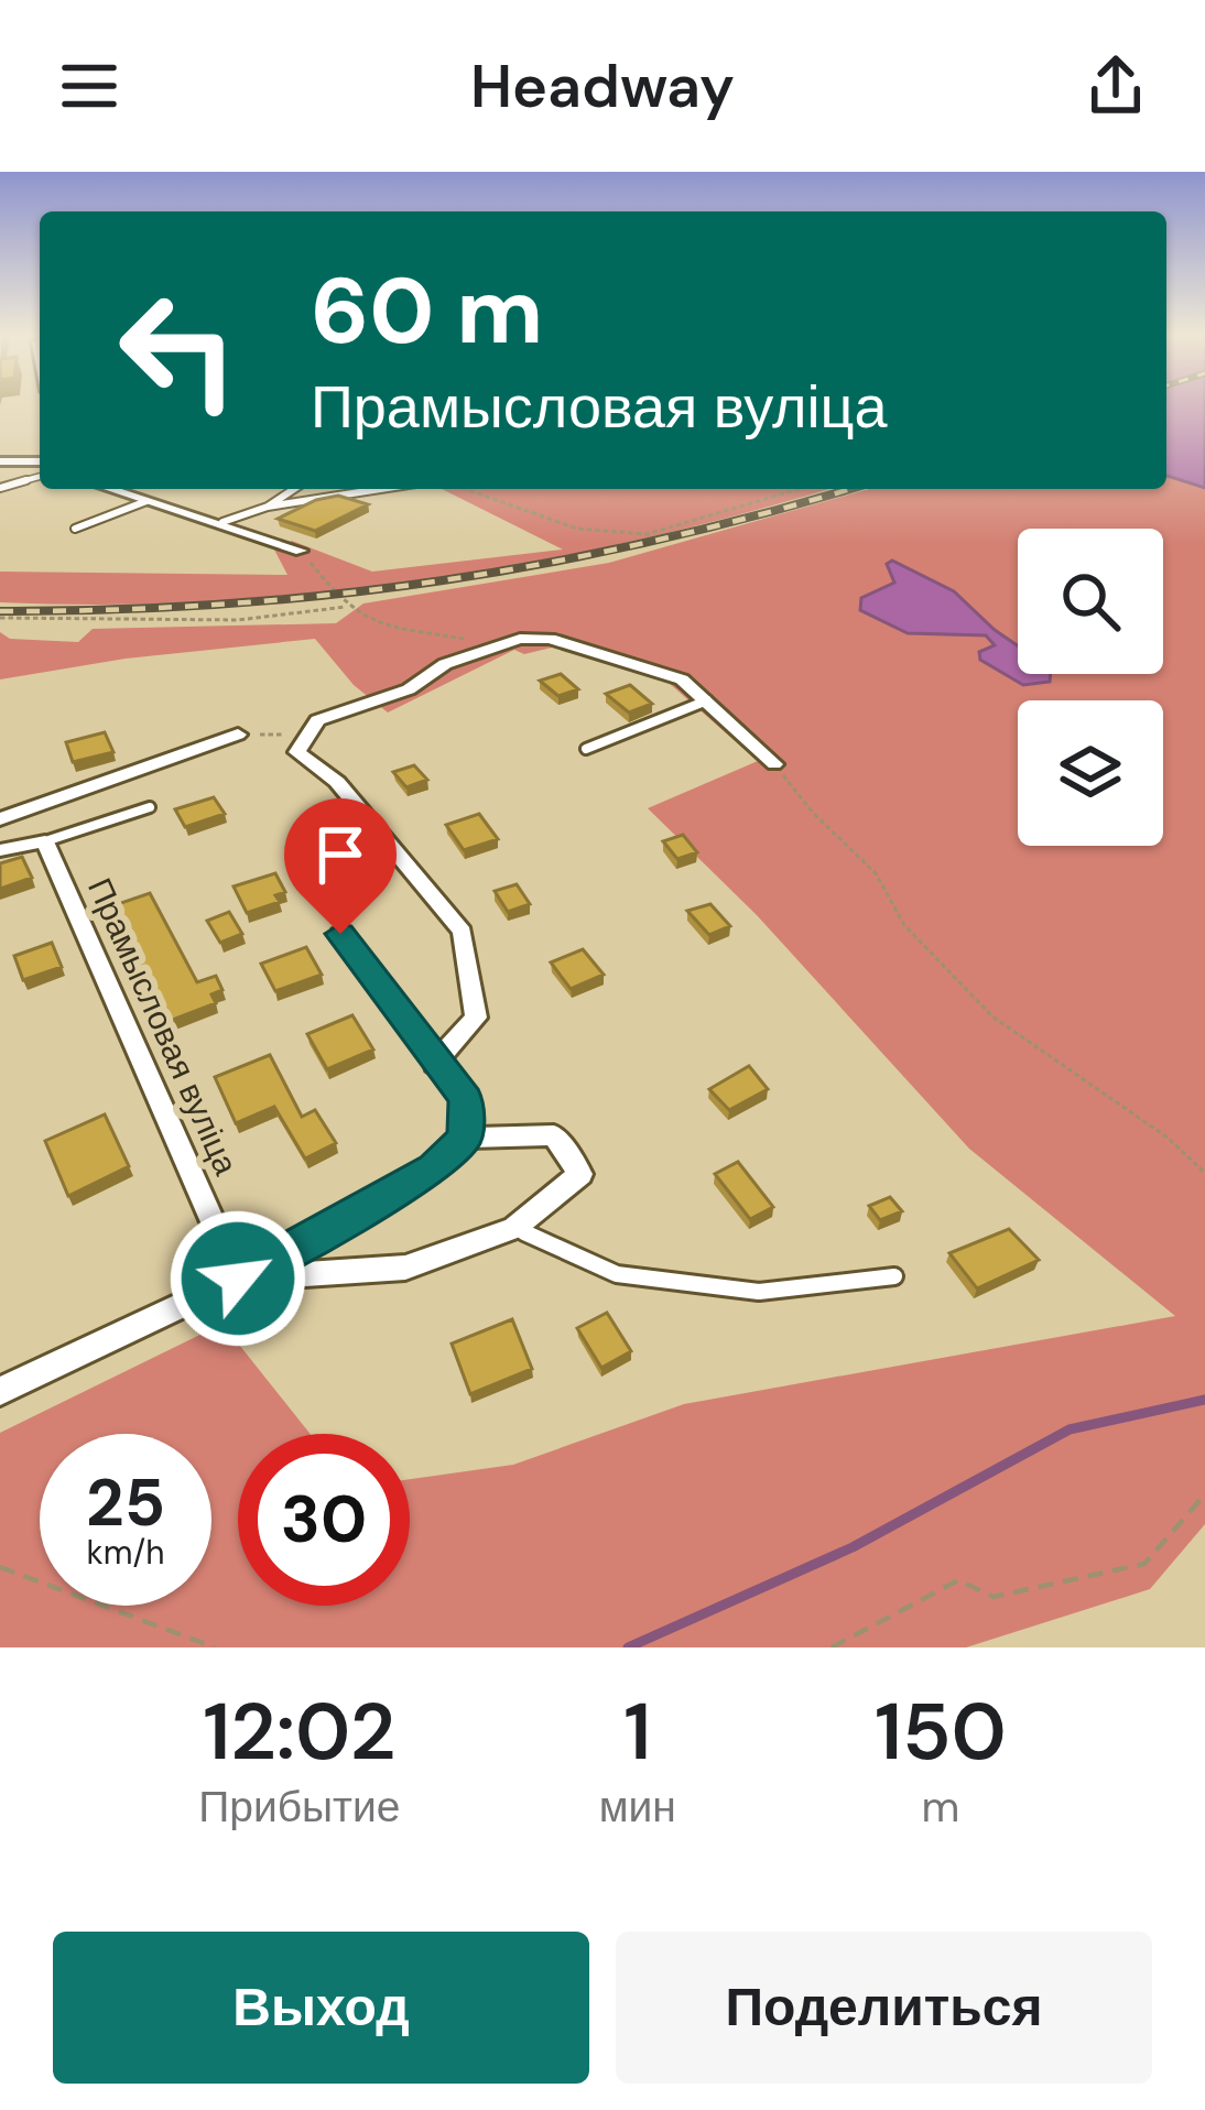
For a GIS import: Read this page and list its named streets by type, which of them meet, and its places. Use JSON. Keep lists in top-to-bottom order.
{
  "streets": {
    "street": ["Прамысловая вуліца"]
  },
  "page": {
    "header": "Headway",
    "turn": ["60 m", "Прамысловая вуліца"],
    "speed": "25 km/h",
    "limit": "30",
    "eta": [
      "12:02",
      "Прибытие",
      "1",
      "мин",
      "150",
      "m"
    ],
    "buttons": ["Выход", "Поделиться"]
  }
}
